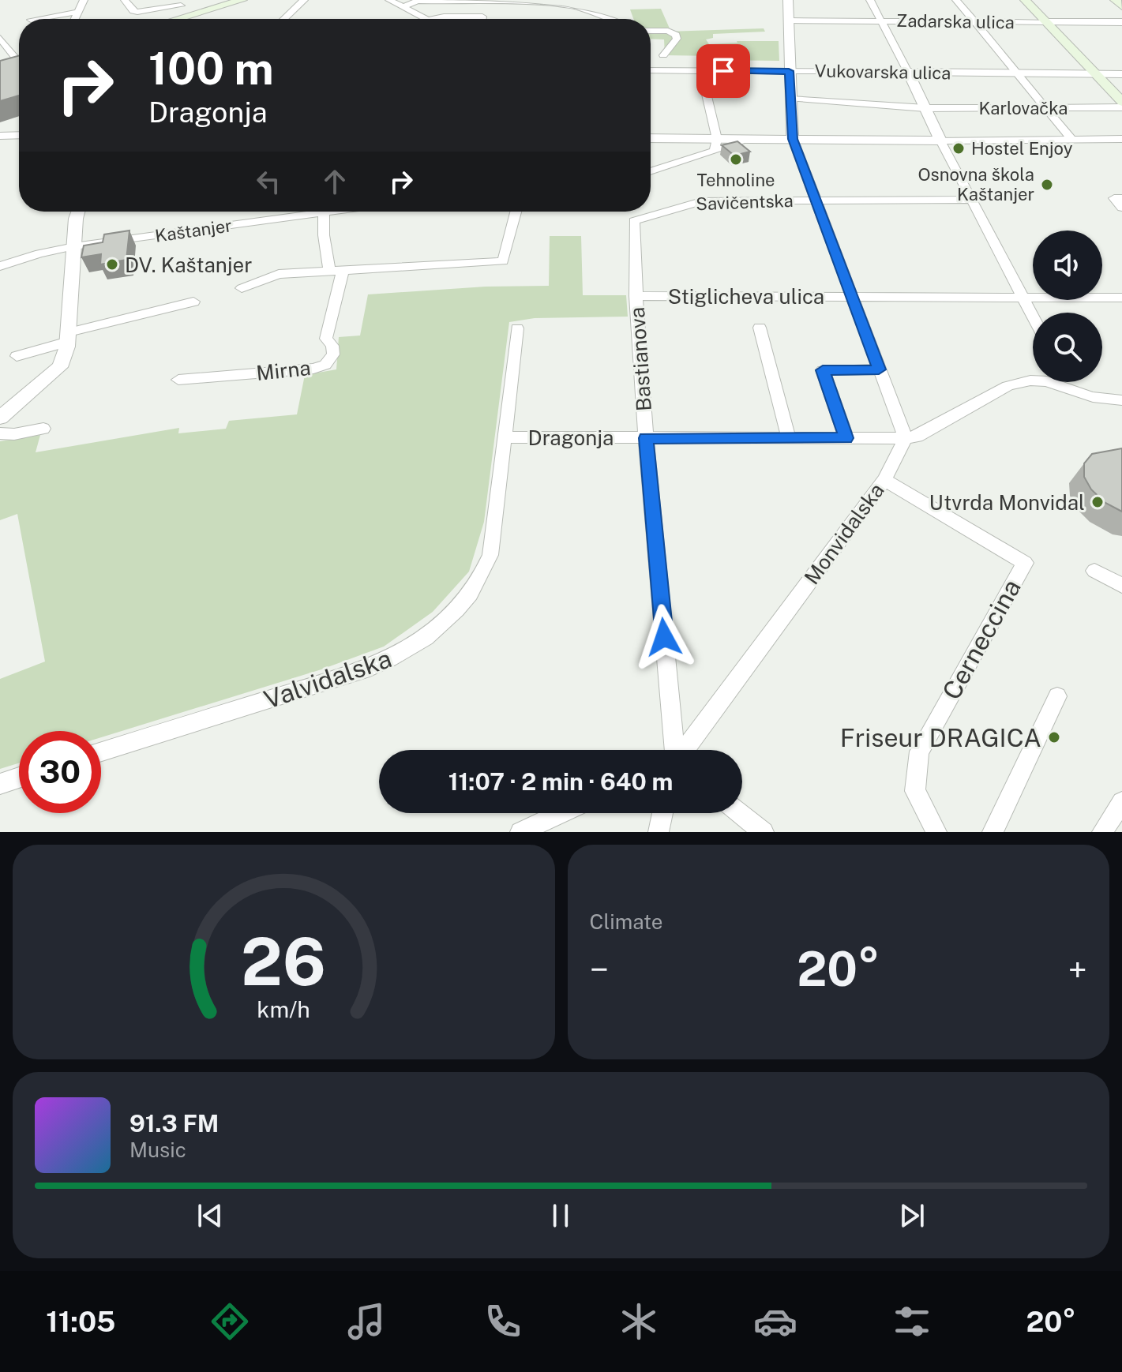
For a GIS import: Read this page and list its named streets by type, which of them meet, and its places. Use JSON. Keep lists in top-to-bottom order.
{
  "streets": {
    "street": [
      "Zadarska ulica",
      "Vukovarska ulica",
      "Karlovačka",
      "Savičentska",
      "Kaštanjer",
      "Stiglicheva ulica",
      "Bastianova",
      "Mirna",
      "Dragonja",
      "Monvidalska",
      "Cerneccina",
      "Valvidalska"
    ]
  },
  "crossings": [
    ["Savičentska", "Bastianova"],
    ["Stiglicheva ulica", "Bastianova"],
    ["Bastianova", "Dragonja"],
    ["Dragonja", "Monvidalska"],
    ["Dragonja", "Valvidalska"],
    ["Monvidalska", "Cerneccina"]
  ],
  "places": [
    "Hostel Enjoy",
    "Tehnoline",
    "Osnovna škola Kaštanjer",
    "DV. Kaštanjer",
    "Utvrda Monvidal",
    "Friseur DRAGICA"
  ],
  "page": {
    "turn": ["100 m", "Dragonja"],
    "limit": "30",
    "trip": "11:07 · 2 min · 640 m",
    "tile": "Climate",
    "heat": ["−", "20°", "+"],
    "song": ["91.3 FM", "Music"],
    "tabs": ["11:05", "20°"],
    "gauge": ["26", "km/h"]
  }
}
